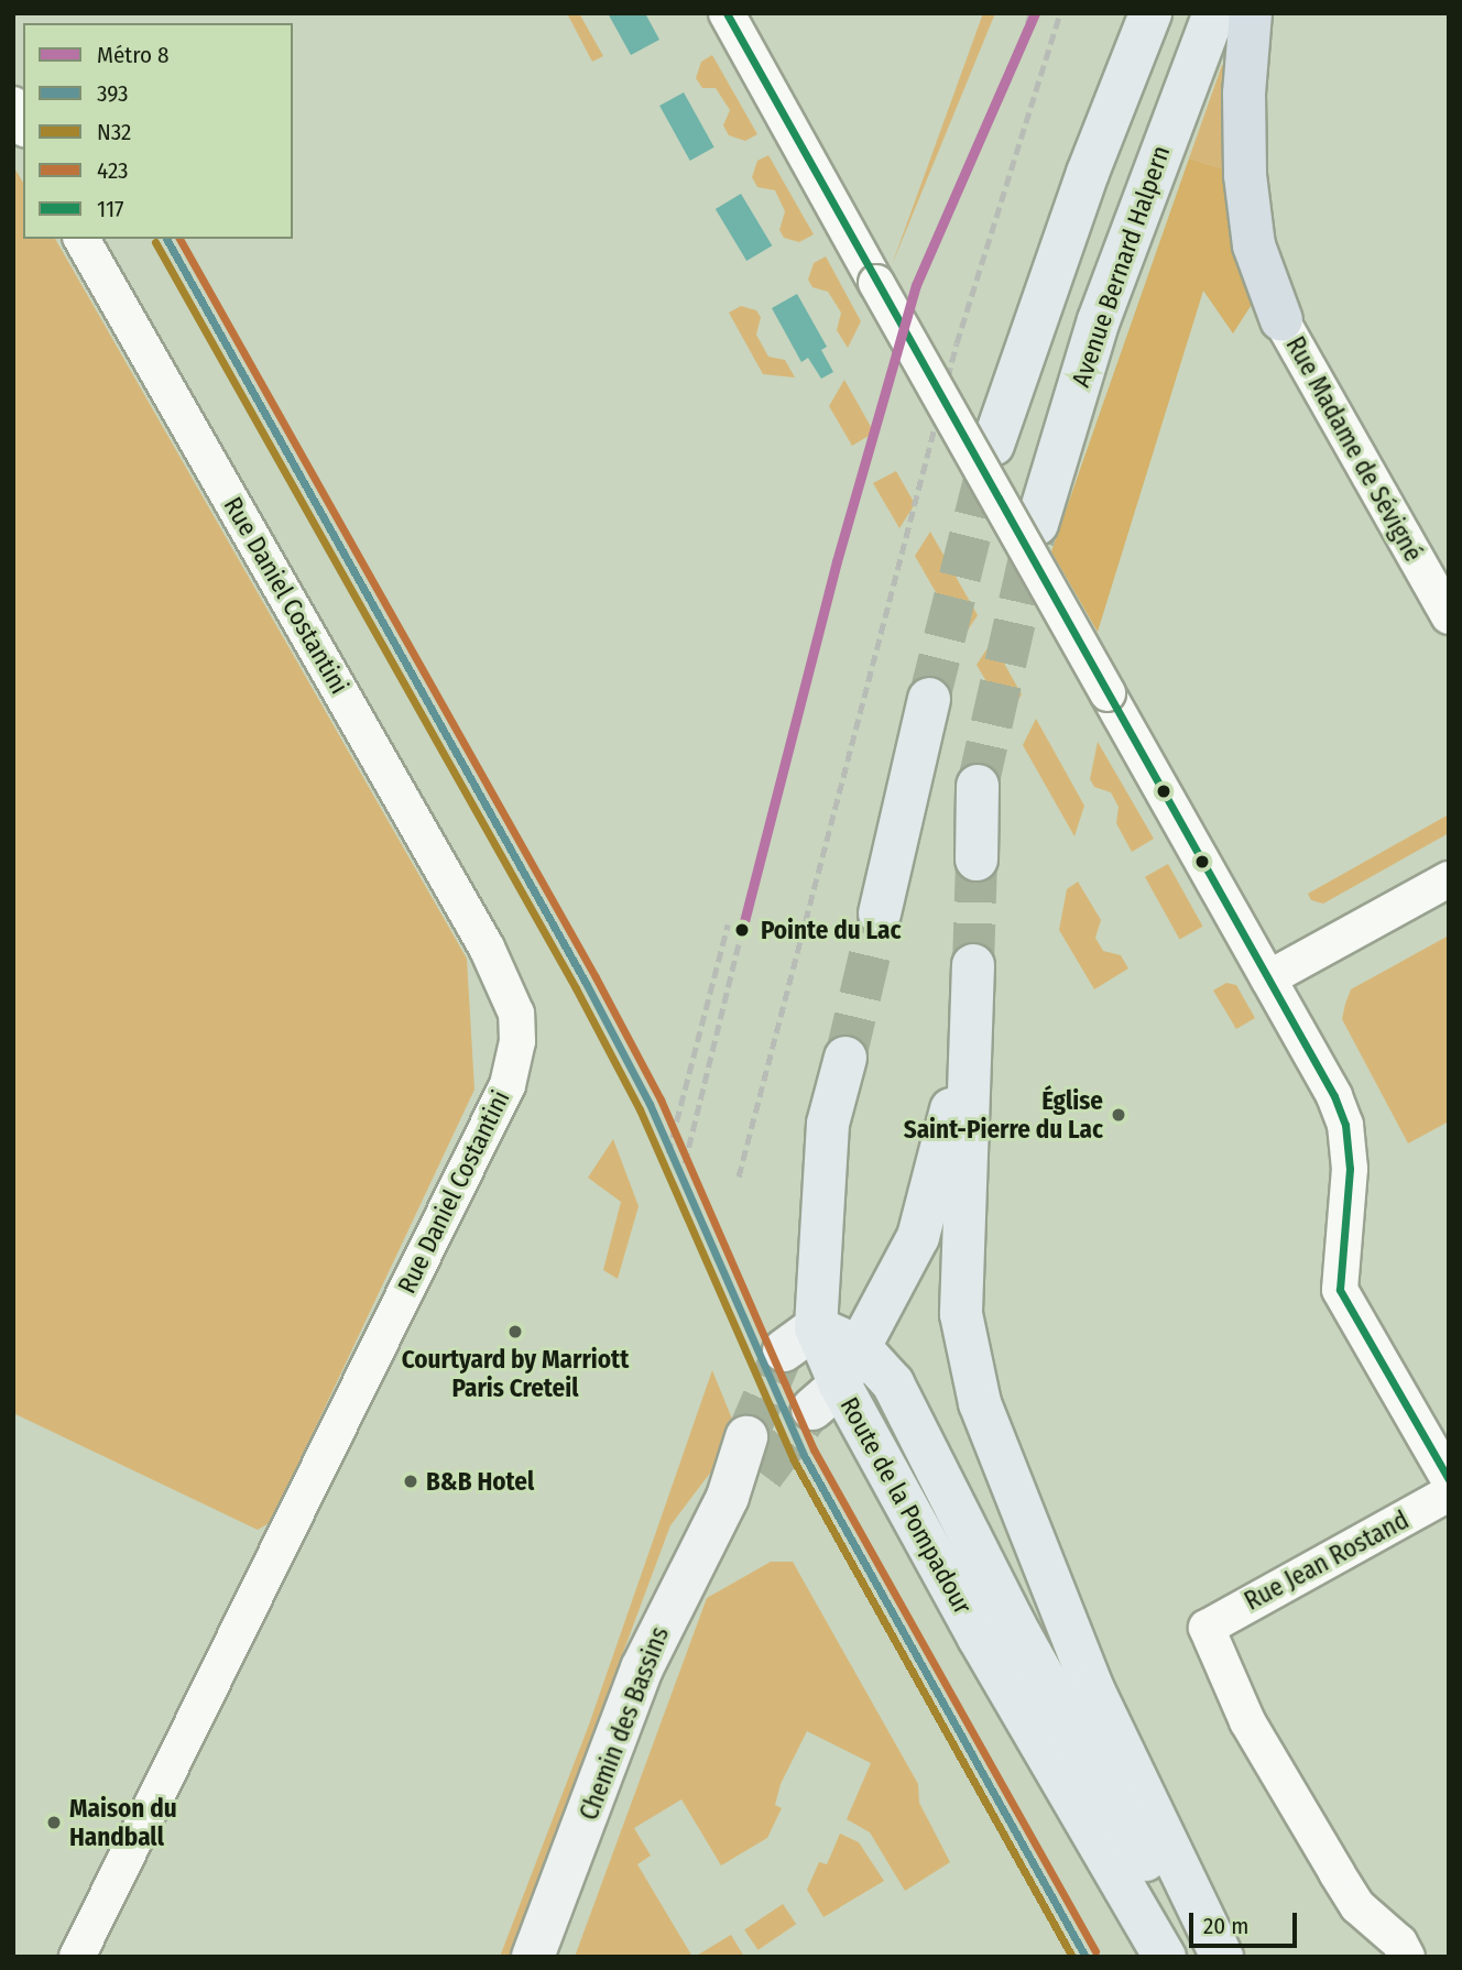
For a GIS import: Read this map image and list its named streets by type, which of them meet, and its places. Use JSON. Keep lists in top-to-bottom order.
{
  "streets": {
    "main road": ["Avenue Bernard Halpern", "Route de la Pompadour", "Chemin des Bassins"],
    "street": ["Rue Madame de Sévigné", "Rue Daniel Costantini", "Rue Jean Rostand"]
  },
  "places": [
    "Pointe du Lac",
    "Église Saint-Pierre du Lac",
    "Courtyard by Marriott Paris Creteil",
    "B&B Hotel",
    "Maison du Handball"
  ],
  "lines": [
    "metro line 8",
    "transit line 117",
    "transit line 393",
    "transit line 423",
    "transit line N32"
  ],
  "legend": [
    "Métro 8",
    "393",
    "N32",
    "423",
    "117"
  ],
  "scale_bar": "20 m"
}
